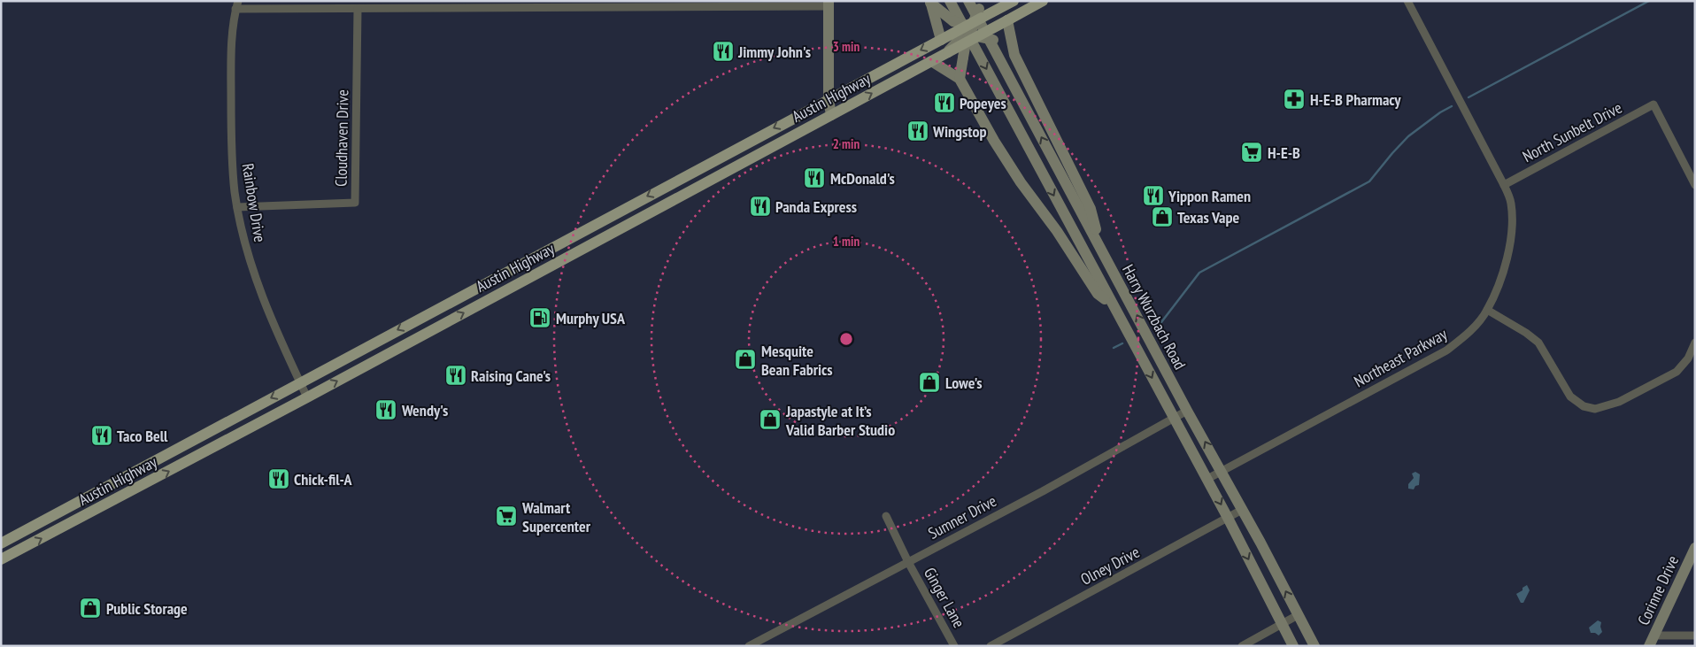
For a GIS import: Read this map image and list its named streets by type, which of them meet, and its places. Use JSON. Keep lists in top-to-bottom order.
{
  "streets": {
    "main road": ["Austin Highway", "Harry Wurzbach Road", "Corinne Drive"],
    "street": [
      "North Sunbelt Drive",
      "Cloudhaven Drive",
      "Rainbow Drive",
      "Northeast Parkway",
      "Sumner Drive",
      "Olney Drive",
      "Ginger Lane"
    ]
  },
  "crossings": [
    ["Austin Highway", "Rainbow Drive"],
    ["North Sunbelt Drive", "Northeast Parkway"],
    ["Cloudhaven Drive", "Rainbow Drive"],
    ["Harry Wurzbach Road", "Northeast Parkway"],
    ["Harry Wurzbach Road", "Sumner Drive"],
    ["Harry Wurzbach Road", "Olney Drive"],
    ["Sumner Drive", "Ginger Lane"]
  ],
  "places": {
    "restaurant": [
      "Jimmy John's",
      "Popeyes",
      "Wingstop",
      "McDonald's",
      "Yippon Ramen",
      "Panda Express",
      "Raising Cane's",
      "Wendy's",
      "Taco Bell",
      "Chick-fil-A"
    ],
    "pharmacy": ["H-E-B Pharmacy"],
    "supermarket": ["H-E-B", "Walmart Supercenter"],
    "shop": [
      "Texas Vape",
      "Mesquite Bean Fabrics",
      "Lowe's",
      "Japastyle at It’s Valid Barber Studio",
      "Public Storage"
    ],
    "fuel station": ["Murphy USA"]
  },
  "rings": ["3 min", "2 min", "1 min"]
}
